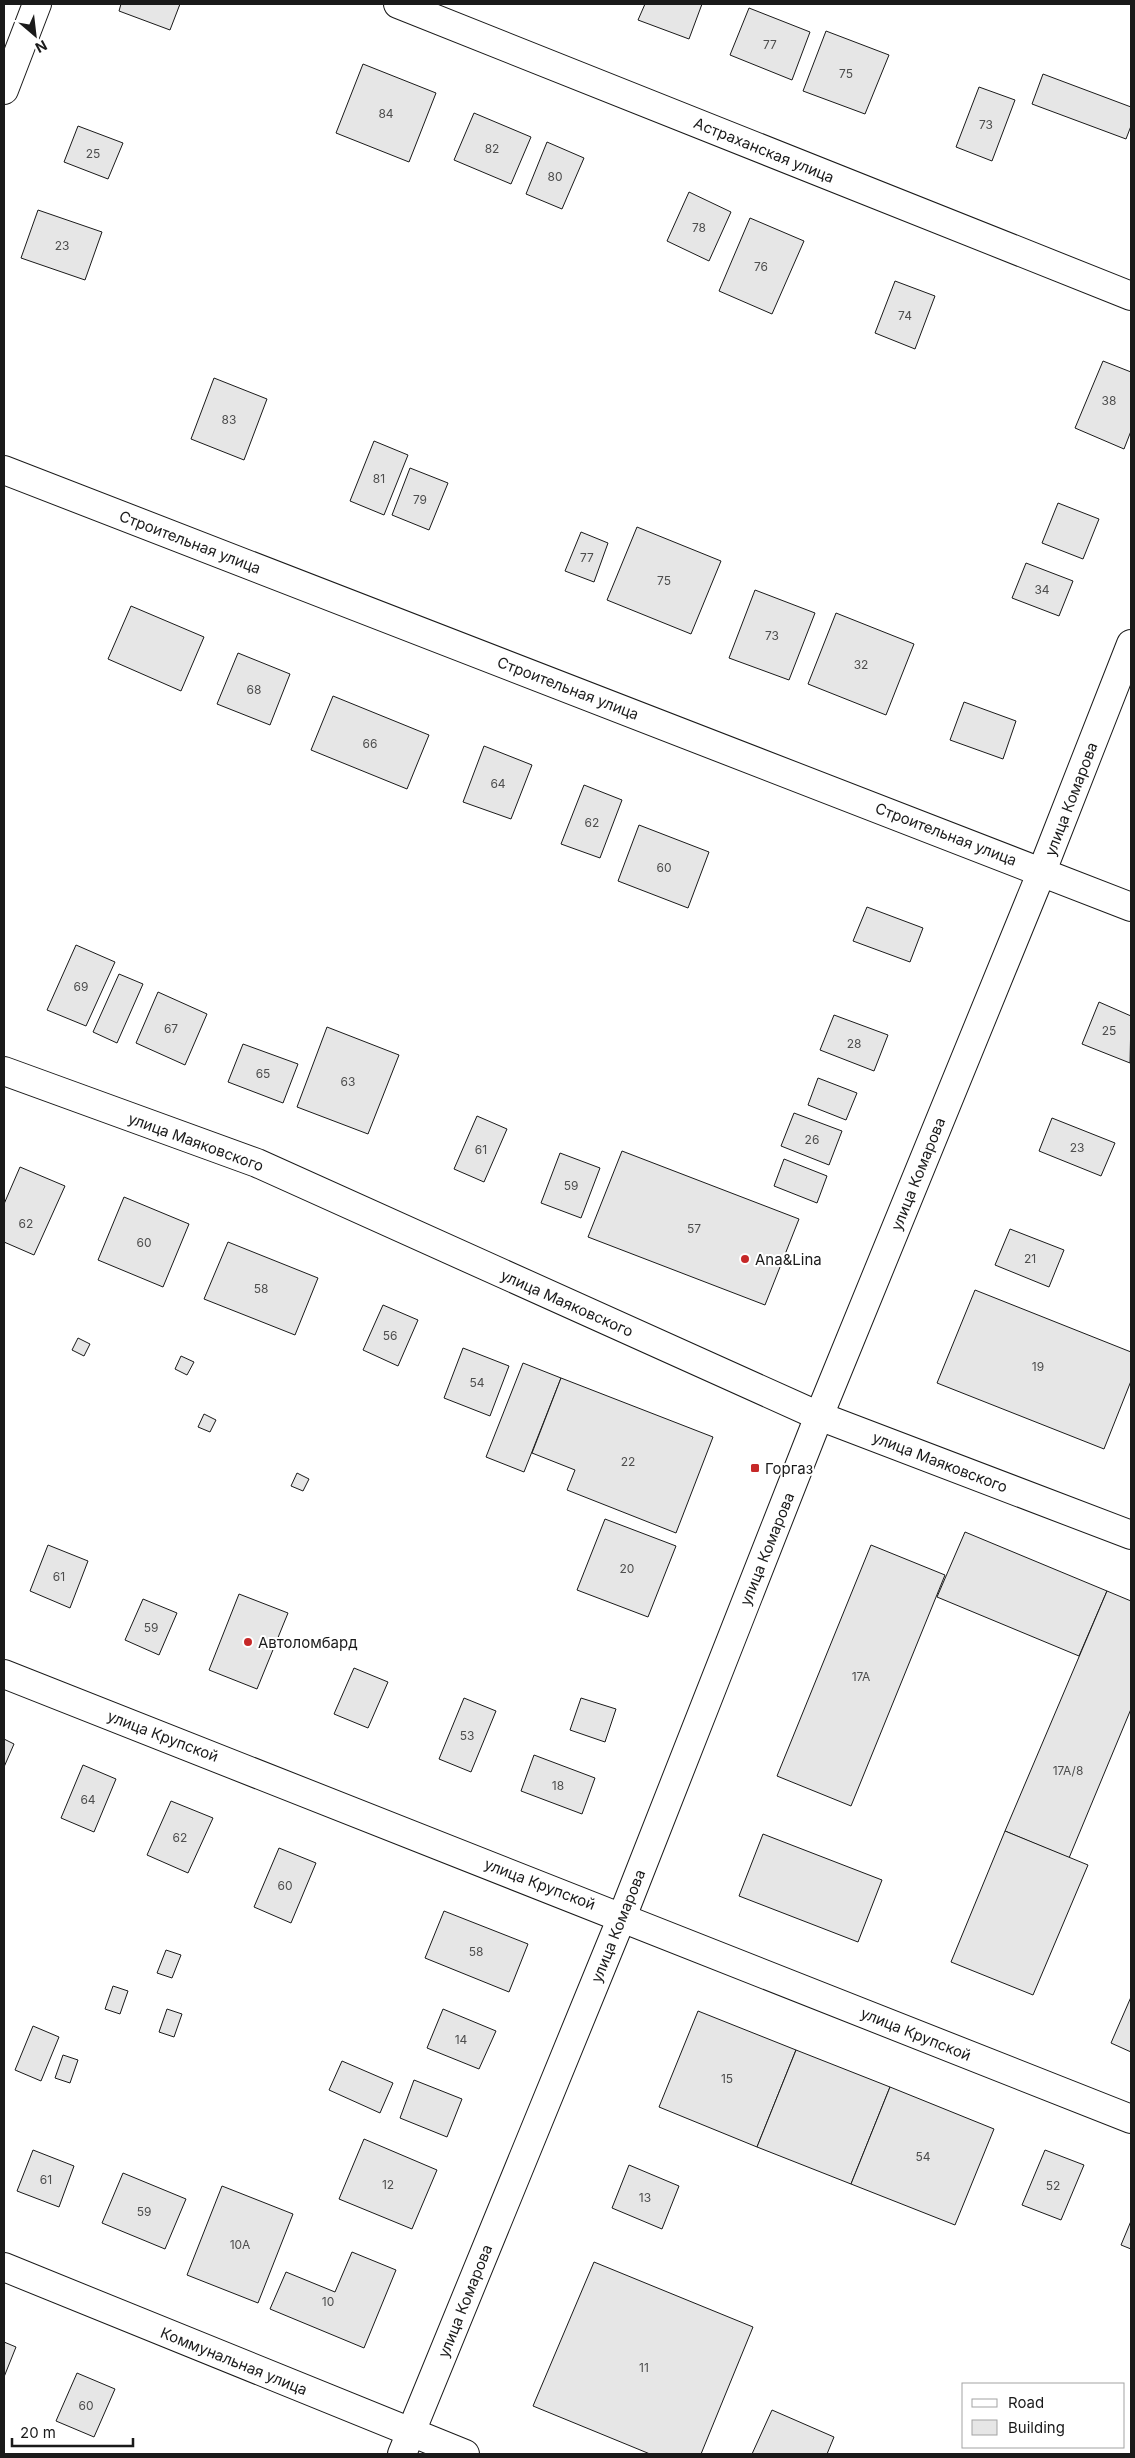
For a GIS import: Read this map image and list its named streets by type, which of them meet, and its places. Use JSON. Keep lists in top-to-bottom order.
{
  "streets": {
    "street": [
      "Астраханская улица",
      "Строительная улица",
      "улица Комарова",
      "улица Маяковского",
      "улица Крупской",
      "Коммунальная улица"
    ]
  },
  "crossings": [
    ["Строительная улица", "улица Комарова"],
    ["улица Комарова", "улица Маяковского"],
    ["улица Комарова", "улица Крупской"],
    ["улица Комарова", "Коммунальная улица"]
  ],
  "places": {
    "other": ["Ana&Lina", "Автоломбард"],
    "transit": ["Горгаз"]
  },
  "house_numbers": [
    "77",
    "75",
    "84",
    "73",
    "82",
    "25",
    "80",
    "78",
    "23",
    "76",
    "74",
    "38",
    "83",
    "81",
    "79",
    "77",
    "75",
    "34",
    "73",
    "32",
    "68",
    "66",
    "64",
    "62",
    "60",
    "69",
    "67",
    "25",
    "28",
    "65",
    "63",
    "26",
    "23",
    "61",
    "59",
    "62",
    "57",
    "60",
    "21",
    "58",
    "56",
    "19",
    "54",
    "22",
    "20",
    "61",
    "59",
    "17А",
    "53",
    "17А/8",
    "18",
    "64",
    "62",
    "60",
    "58",
    "14",
    "15",
    "54",
    "61",
    "12",
    "52",
    "13",
    "59",
    "10А",
    "10",
    "11",
    "60"
  ],
  "legend": ["Road", "Building"],
  "scale_bar": "20 m",
  "north": "bottom right"
}
